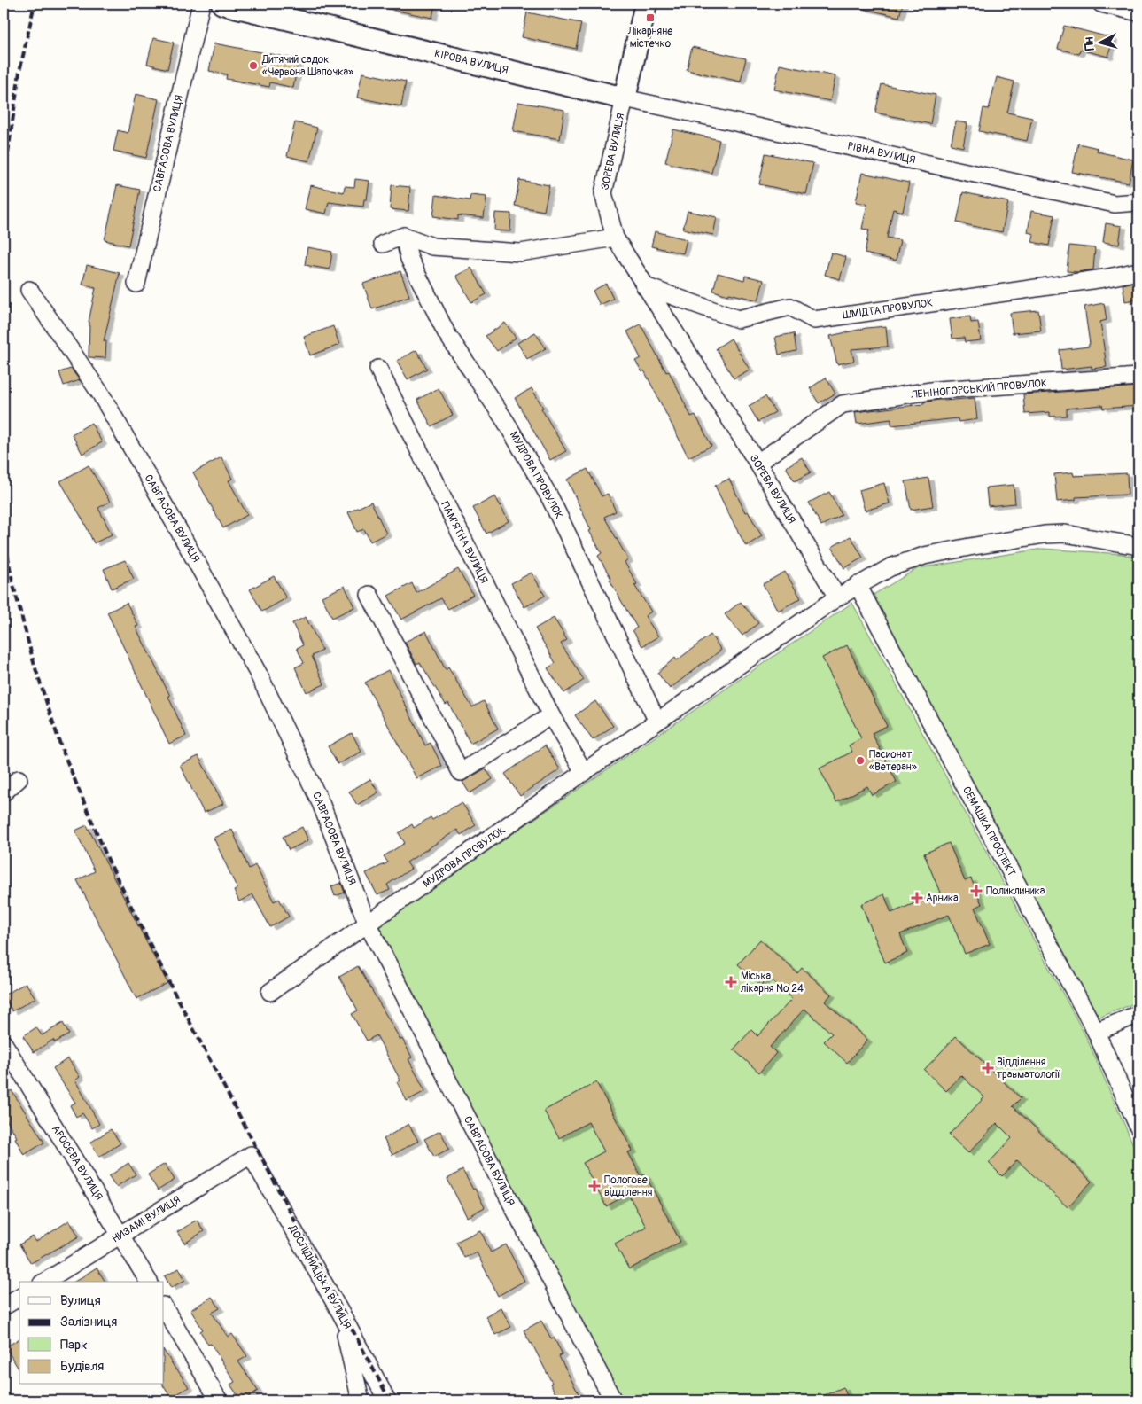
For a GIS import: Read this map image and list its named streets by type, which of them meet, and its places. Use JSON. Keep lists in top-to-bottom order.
{
  "streets": {
    "main road": ["КІРОВА ВУЛИЦЯ"],
    "street": [
      "САВРАСОВА ВУЛИЦЯ",
      "ЗОРЕВА ВУЛИЦЯ",
      "РІВНА ВУЛИЦЯ",
      "ШМІДТА ПРОВУЛОК",
      "ЛЕНІНОГОРСЬКИЙ ПРОВУЛОК",
      "МУДРОВА ПРОВУЛОК",
      "ПАМ’ЯТНА ВУЛИЦЯ",
      "СЕМАШКА ПРОСПЕКТ",
      "АРОСЄВА ВУЛИЦЯ",
      "НИЗАМІ ВУЛИЦЯ",
      "ДОСЛІДНИЦЬКА ВУЛИЦЯ"
    ]
  },
  "crossings": [
    ["КІРОВА ВУЛИЦЯ", "ЗОРЕВА ВУЛИЦЯ"],
    ["КІРОВА ВУЛИЦЯ", "РІВНА ВУЛИЦЯ"],
    ["САВРАСОВА ВУЛИЦЯ", "МУДРОВА ПРОВУЛОК"],
    ["ЗОРЕВА ВУЛИЦЯ", "РІВНА ВУЛИЦЯ"],
    ["ЗОРЕВА ВУЛИЦЯ", "ШМІДТА ПРОВУЛОК"],
    ["ЗОРЕВА ВУЛИЦЯ", "ЛЕНІНОГОРСЬКИЙ ПРОВУЛОК"],
    ["ЗОРЕВА ВУЛИЦЯ", "МУДРОВА ПРОВУЛОК"],
    ["МУДРОВА ПРОВУЛОК", "ПАМ’ЯТНА ВУЛИЦЯ"],
    ["АРОСЄВА ВУЛИЦЯ", "НИЗАМІ ВУЛИЦЯ"],
    ["НИЗАМІ ВУЛИЦЯ", "ДОСЛІДНИЦЬКА ВУЛИЦЯ"]
  ],
  "places": {
    "transit": ["Лікарняне містечко"],
    "other": ["Дитячий садок «Червона Шапочка»", "Пасионат «Ветеран»"],
    "health": [
      "Поликлиника",
      "Арника",
      "Міська лікарня № 24",
      "Відділення травматології",
      "Пологове відділення"
    ]
  },
  "legend": [
    "Вулиця",
    "Залізниця",
    "Парк",
    "Будівля"
  ],
  "north": "left"
}
